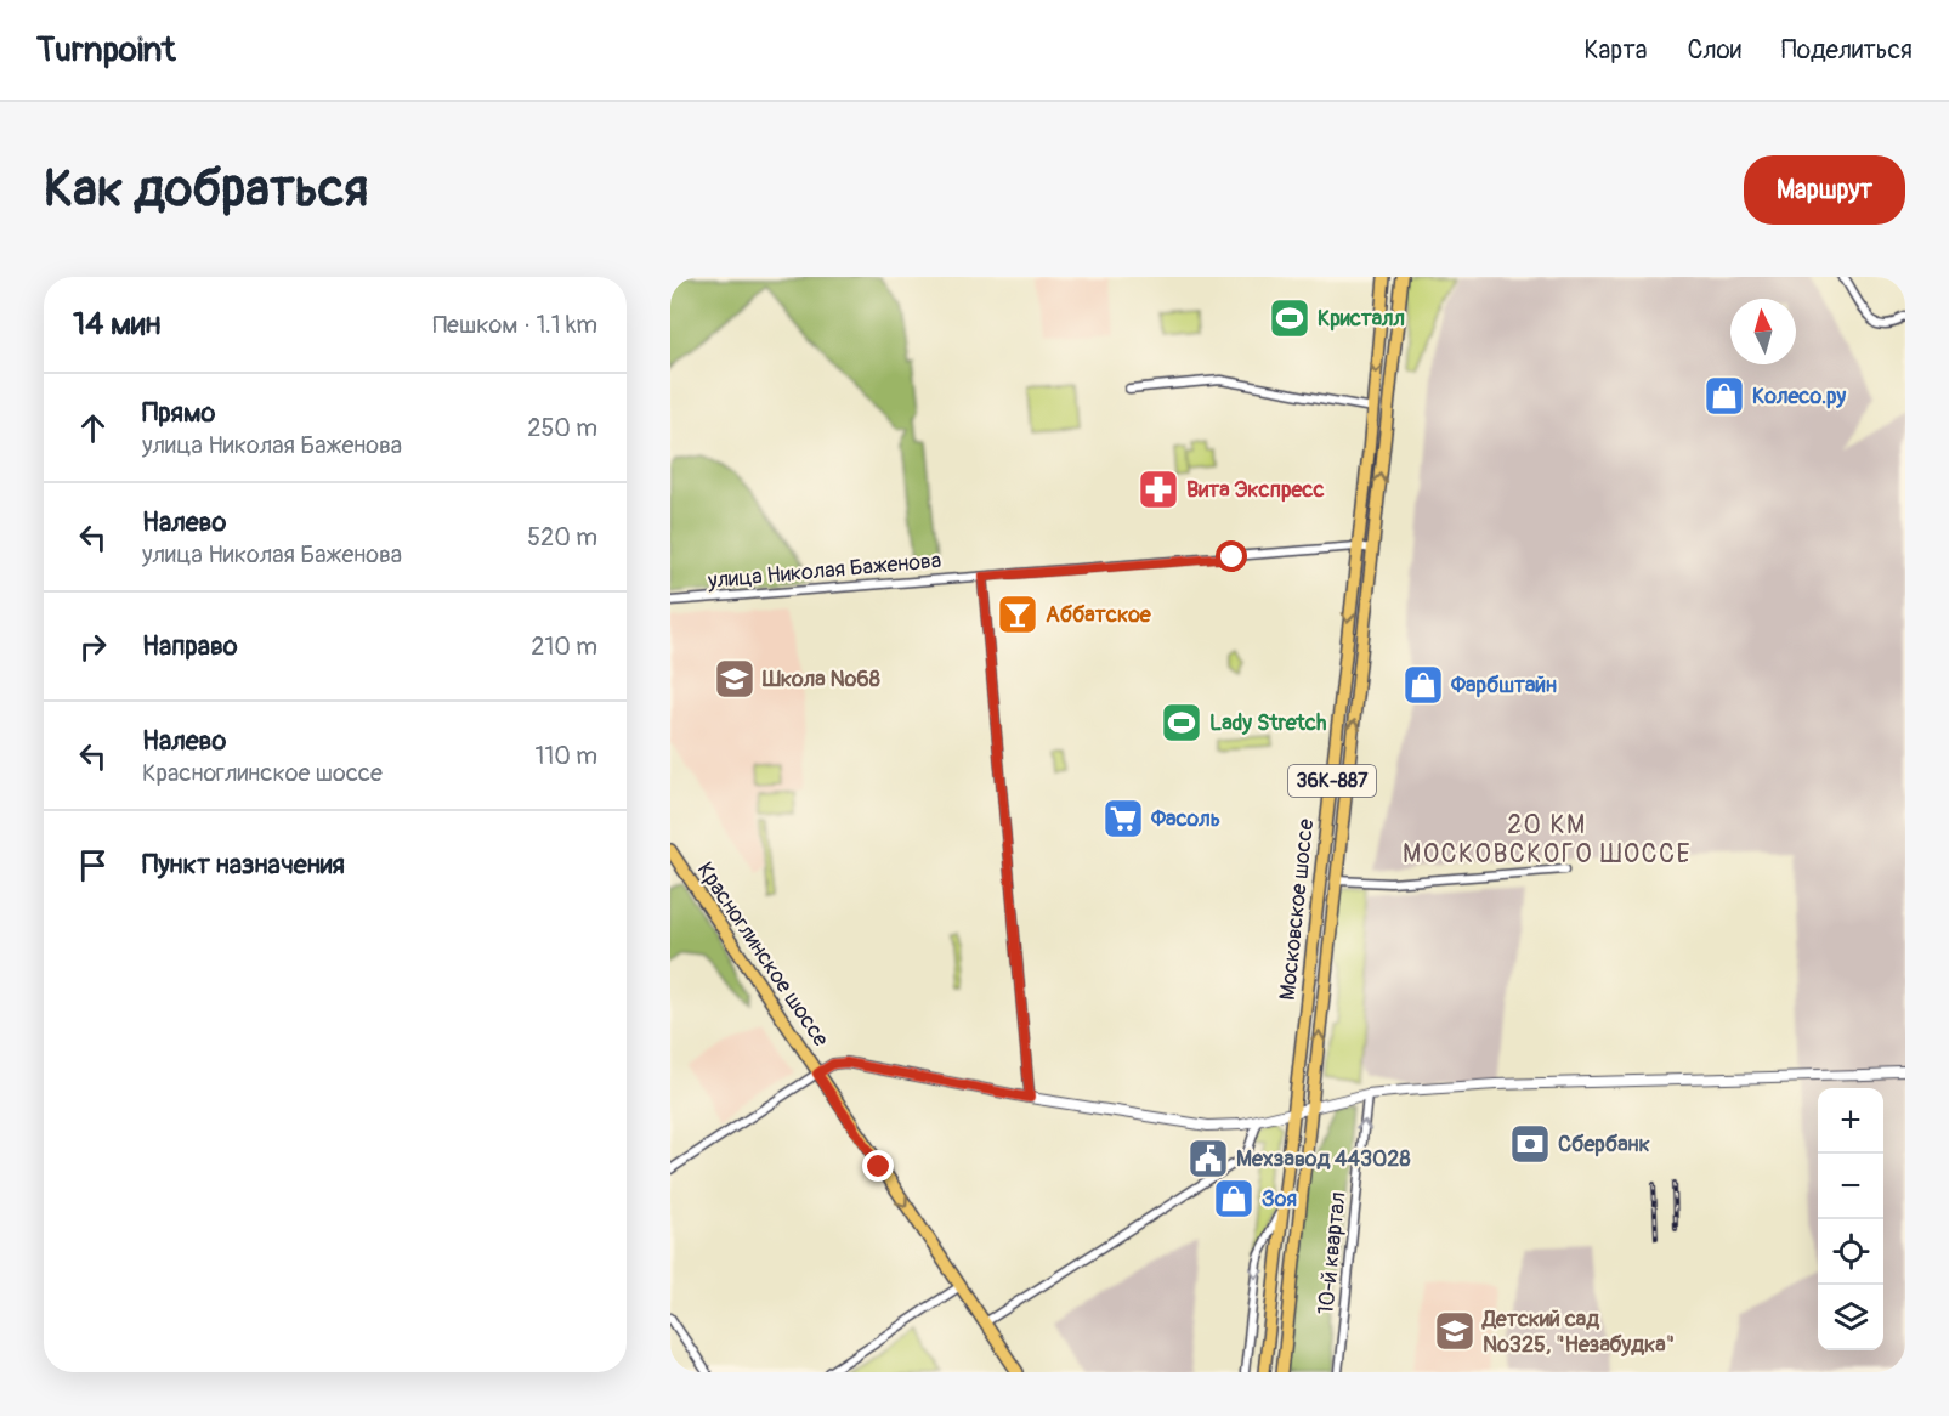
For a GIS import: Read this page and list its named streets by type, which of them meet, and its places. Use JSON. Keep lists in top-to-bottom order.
{
  "streets": {
    "main road": ["36К-887", "Московское шоссе", "Красноглинское шоссе"],
    "street": ["улица Николая Баженова", "10-й квартал"]
  },
  "crossings": [
    ["улица Николая Баженова", "Московское шоссе"]
  ],
  "one_way": ["Красноглинское шоссе", "10-й квартал"],
  "districts": ["20 КМ МОСКОВСКОГО ШОССЕ"],
  "places": {
    "sports": ["Кристалл", "Lady Stretch"],
    "shop": ["Колесо.ру", "Фарбштайн", "Зоя"],
    "pharmacy": ["Вита Экспресс"],
    "bar": ["Аббатское"],
    "school or university": ["Школа №68", "Детский сад №325, \"Незабудка\""],
    "supermarket": ["Фасоль"],
    "bank": ["Сбербанк"],
    "public building": ["Мехзавод 443028"]
  },
  "north": "top",
  "page": {
    "header": "Turnpoint",
    "nav": ["Карта", "Слои", "Поделиться"],
    "buttons": "Маршрут",
    "title": "Как добраться",
    "heading": ["14 мин", "Пешком · 1.1 km"],
    "list": [
      ["Прямо", "улица Николая Баженова", "250 m"],
      ["Налево", "улица Николая Баженова", "520 m"],
      ["Направо", "210 m"],
      ["Налево", "Красноглинское шоссе", "110 m"],
      "Пункт назначения"
    ],
    "map_buttons": ["+", "−"]
  }
}
